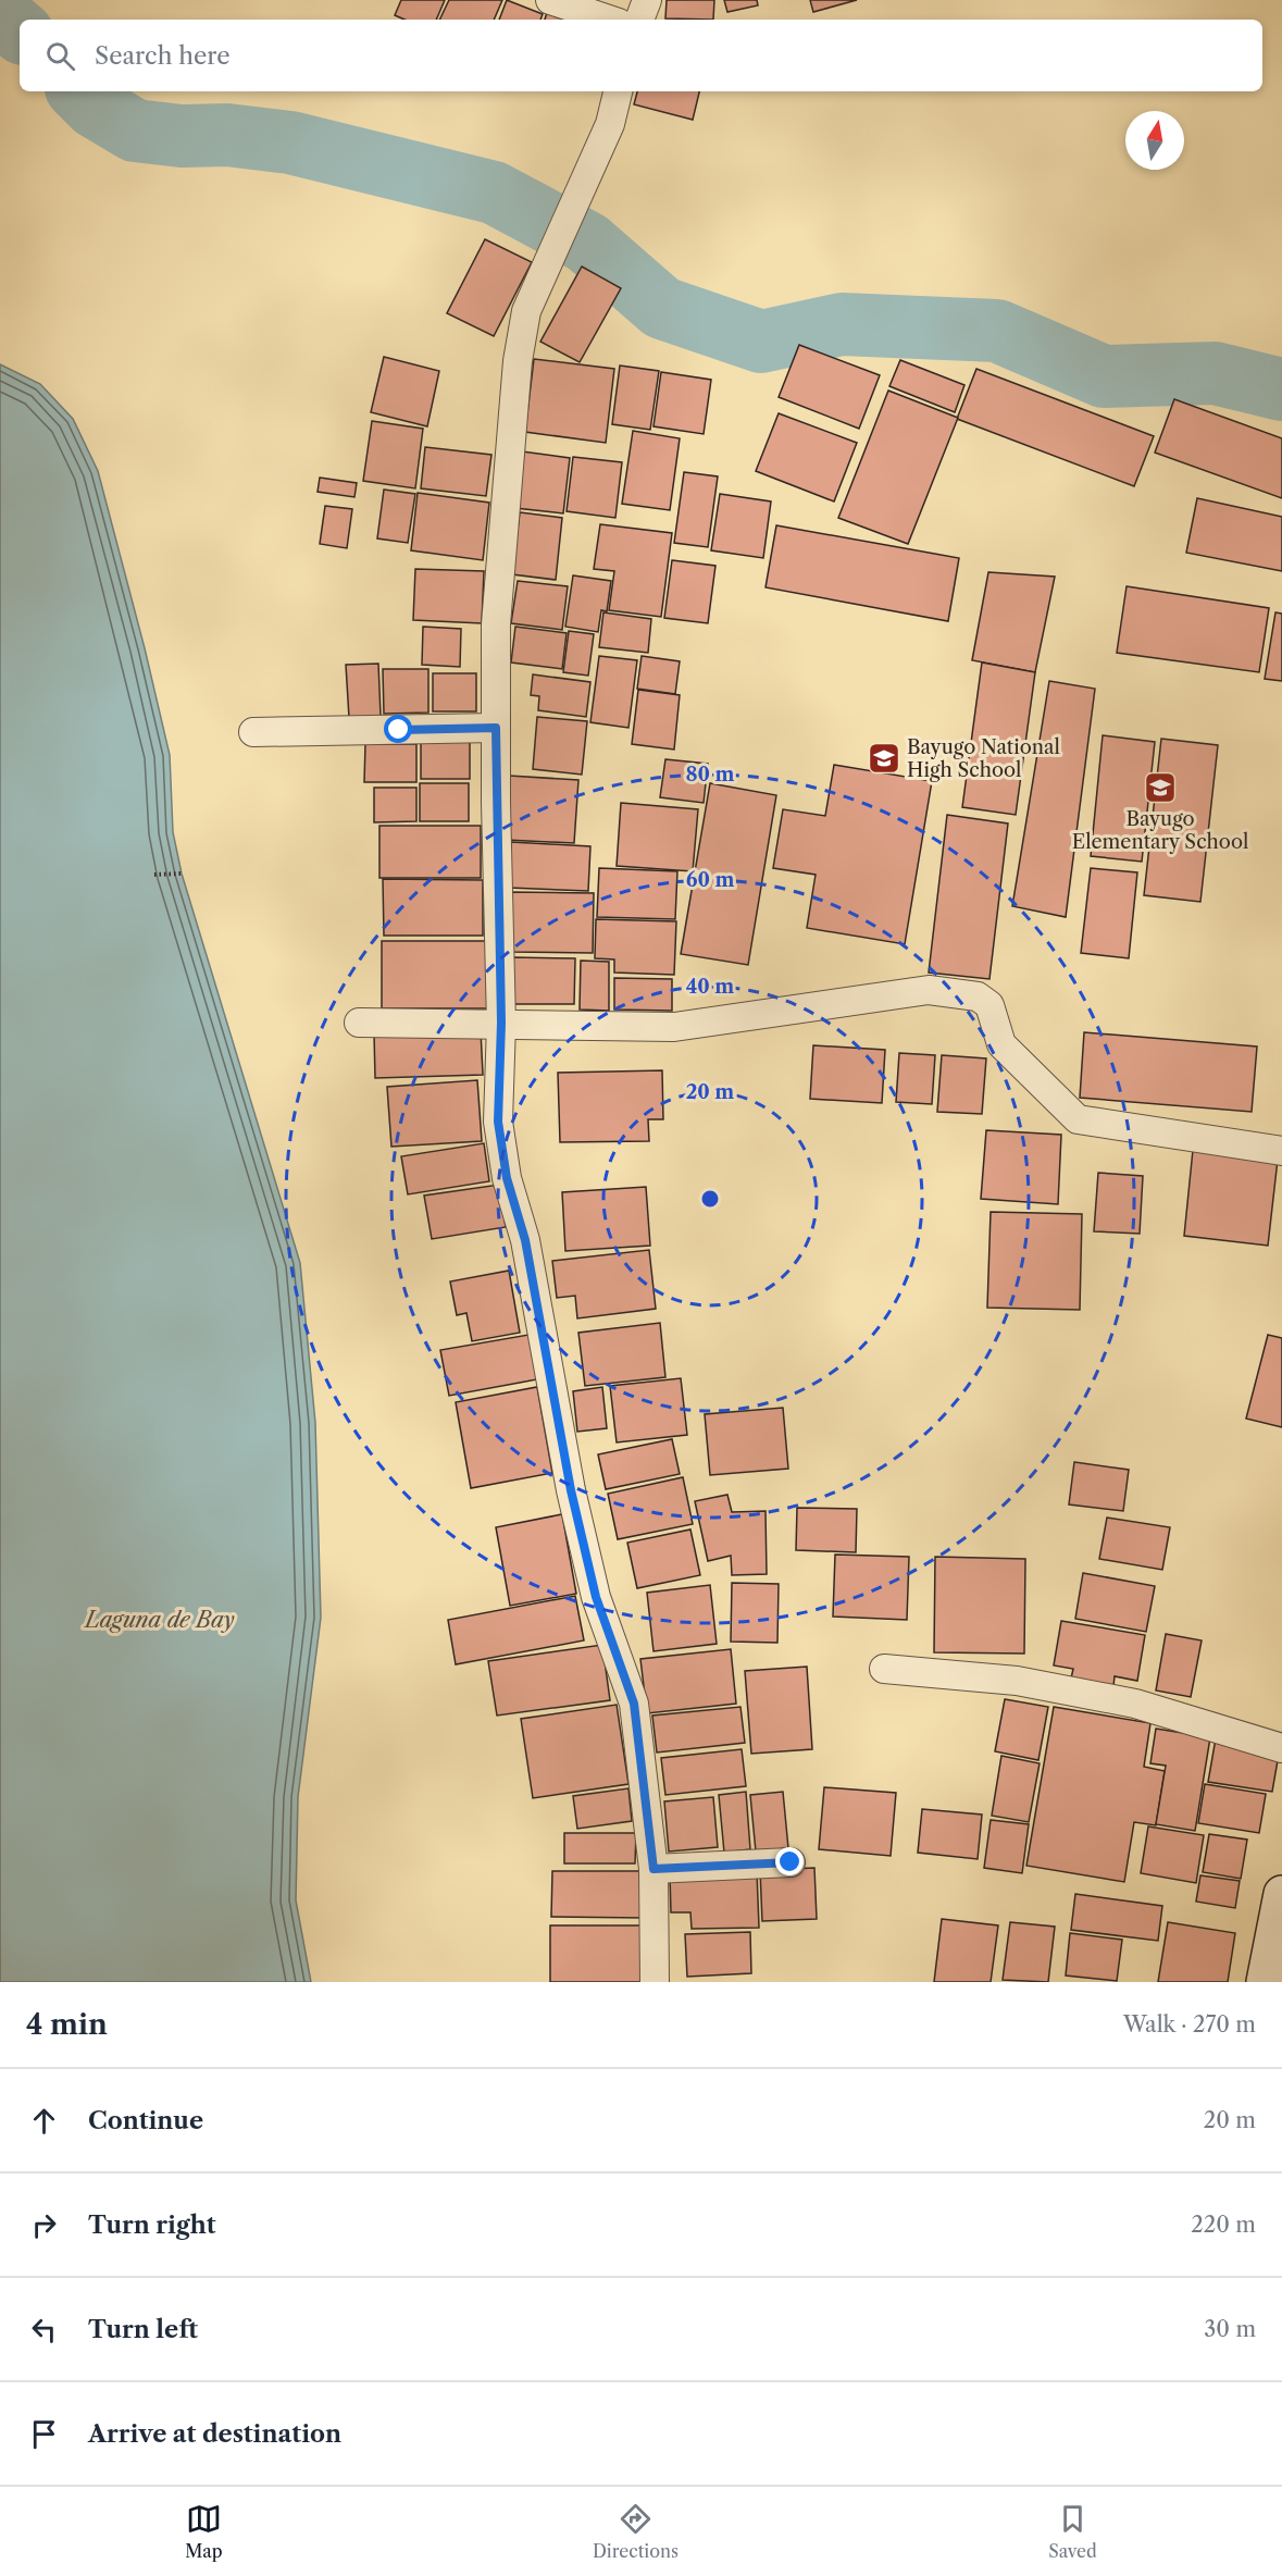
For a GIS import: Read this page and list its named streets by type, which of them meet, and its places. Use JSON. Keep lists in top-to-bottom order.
{
  "water": ["Laguna de Bay"],
  "places": {
    "school or university": ["Bayugo National High School", "Bayugo Elementary School"]
  },
  "north": "top",
  "page": {
    "search": "Search here",
    "heading": ["4 min", "Walk · 270 m"],
    "list": [
      ["Continue", "20 m"],
      ["Turn right", "220 m"],
      ["Turn left", "30 m"],
      "Arrive at destination"
    ],
    "nav": ["Map", "Directions", "Saved"]
  },
  "rings": [
    "80 m",
    "60 m",
    "40 m",
    "20 m"
  ]
}
